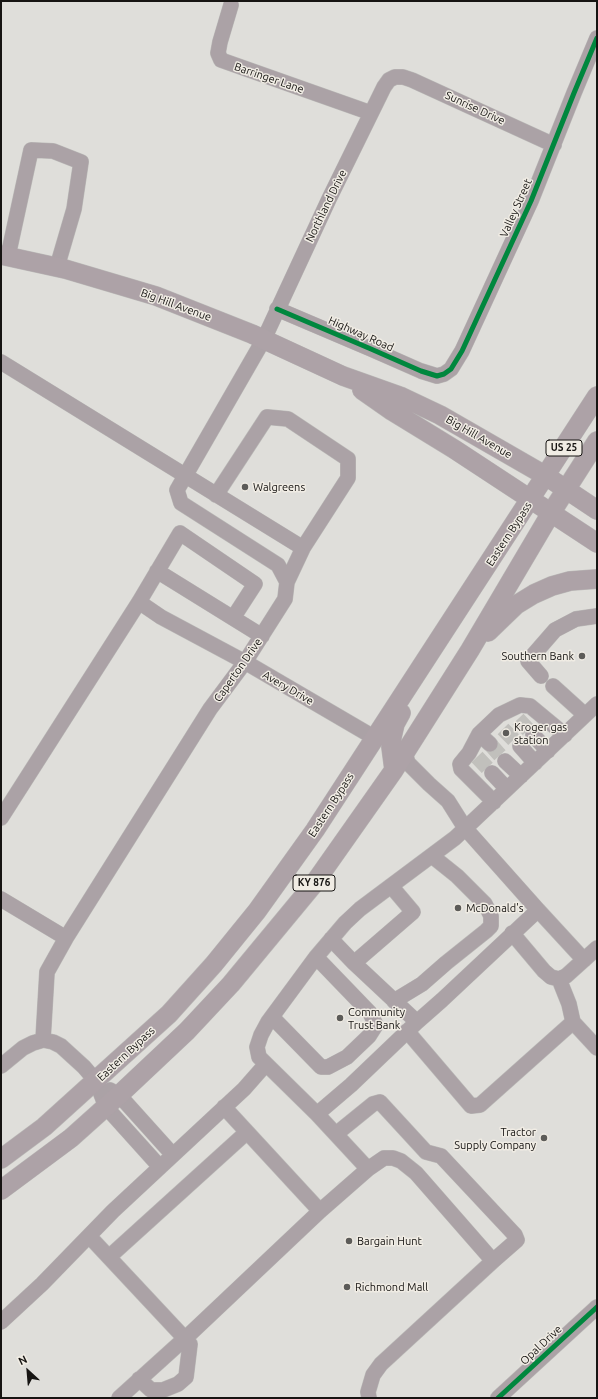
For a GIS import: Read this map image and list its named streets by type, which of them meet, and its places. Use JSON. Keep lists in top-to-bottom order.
{
  "streets": {
    "main road": [
      "Big Hill Avenue",
      "US 25",
      "Eastern Bypass",
      "KY 876"
    ],
    "street": [
      "Barringer Lane",
      "Sunrise Drive",
      "Northland Drive",
      "Valley Street",
      "Highway Road",
      "Caperton Drive",
      "Avery Drive",
      "Opal Drive"
    ]
  },
  "crossings": [
    ["Barringer Lane", "Northland Drive"],
    ["Sunrise Drive", "Northland Drive"],
    ["Sunrise Drive", "Valley Street"],
    ["Northland Drive", "Big Hill Avenue"],
    ["Northland Drive", "Highway Road"],
    ["Valley Street", "Highway Road"],
    ["Big Hill Avenue", "Eastern Bypass"],
    ["Big Hill Avenue", "KY 876"],
    ["Eastern Bypass", "Avery Drive"],
    ["Caperton Drive", "Avery Drive"]
  ],
  "places": [
    "Walgreens",
    "Southern Bank",
    "Kroger gas station",
    "McDonald's",
    "Community Trust Bank",
    "Tractor Supply Company",
    "Bargain Hunt",
    "Richmond Mall"
  ],
  "north": "top left"
}
